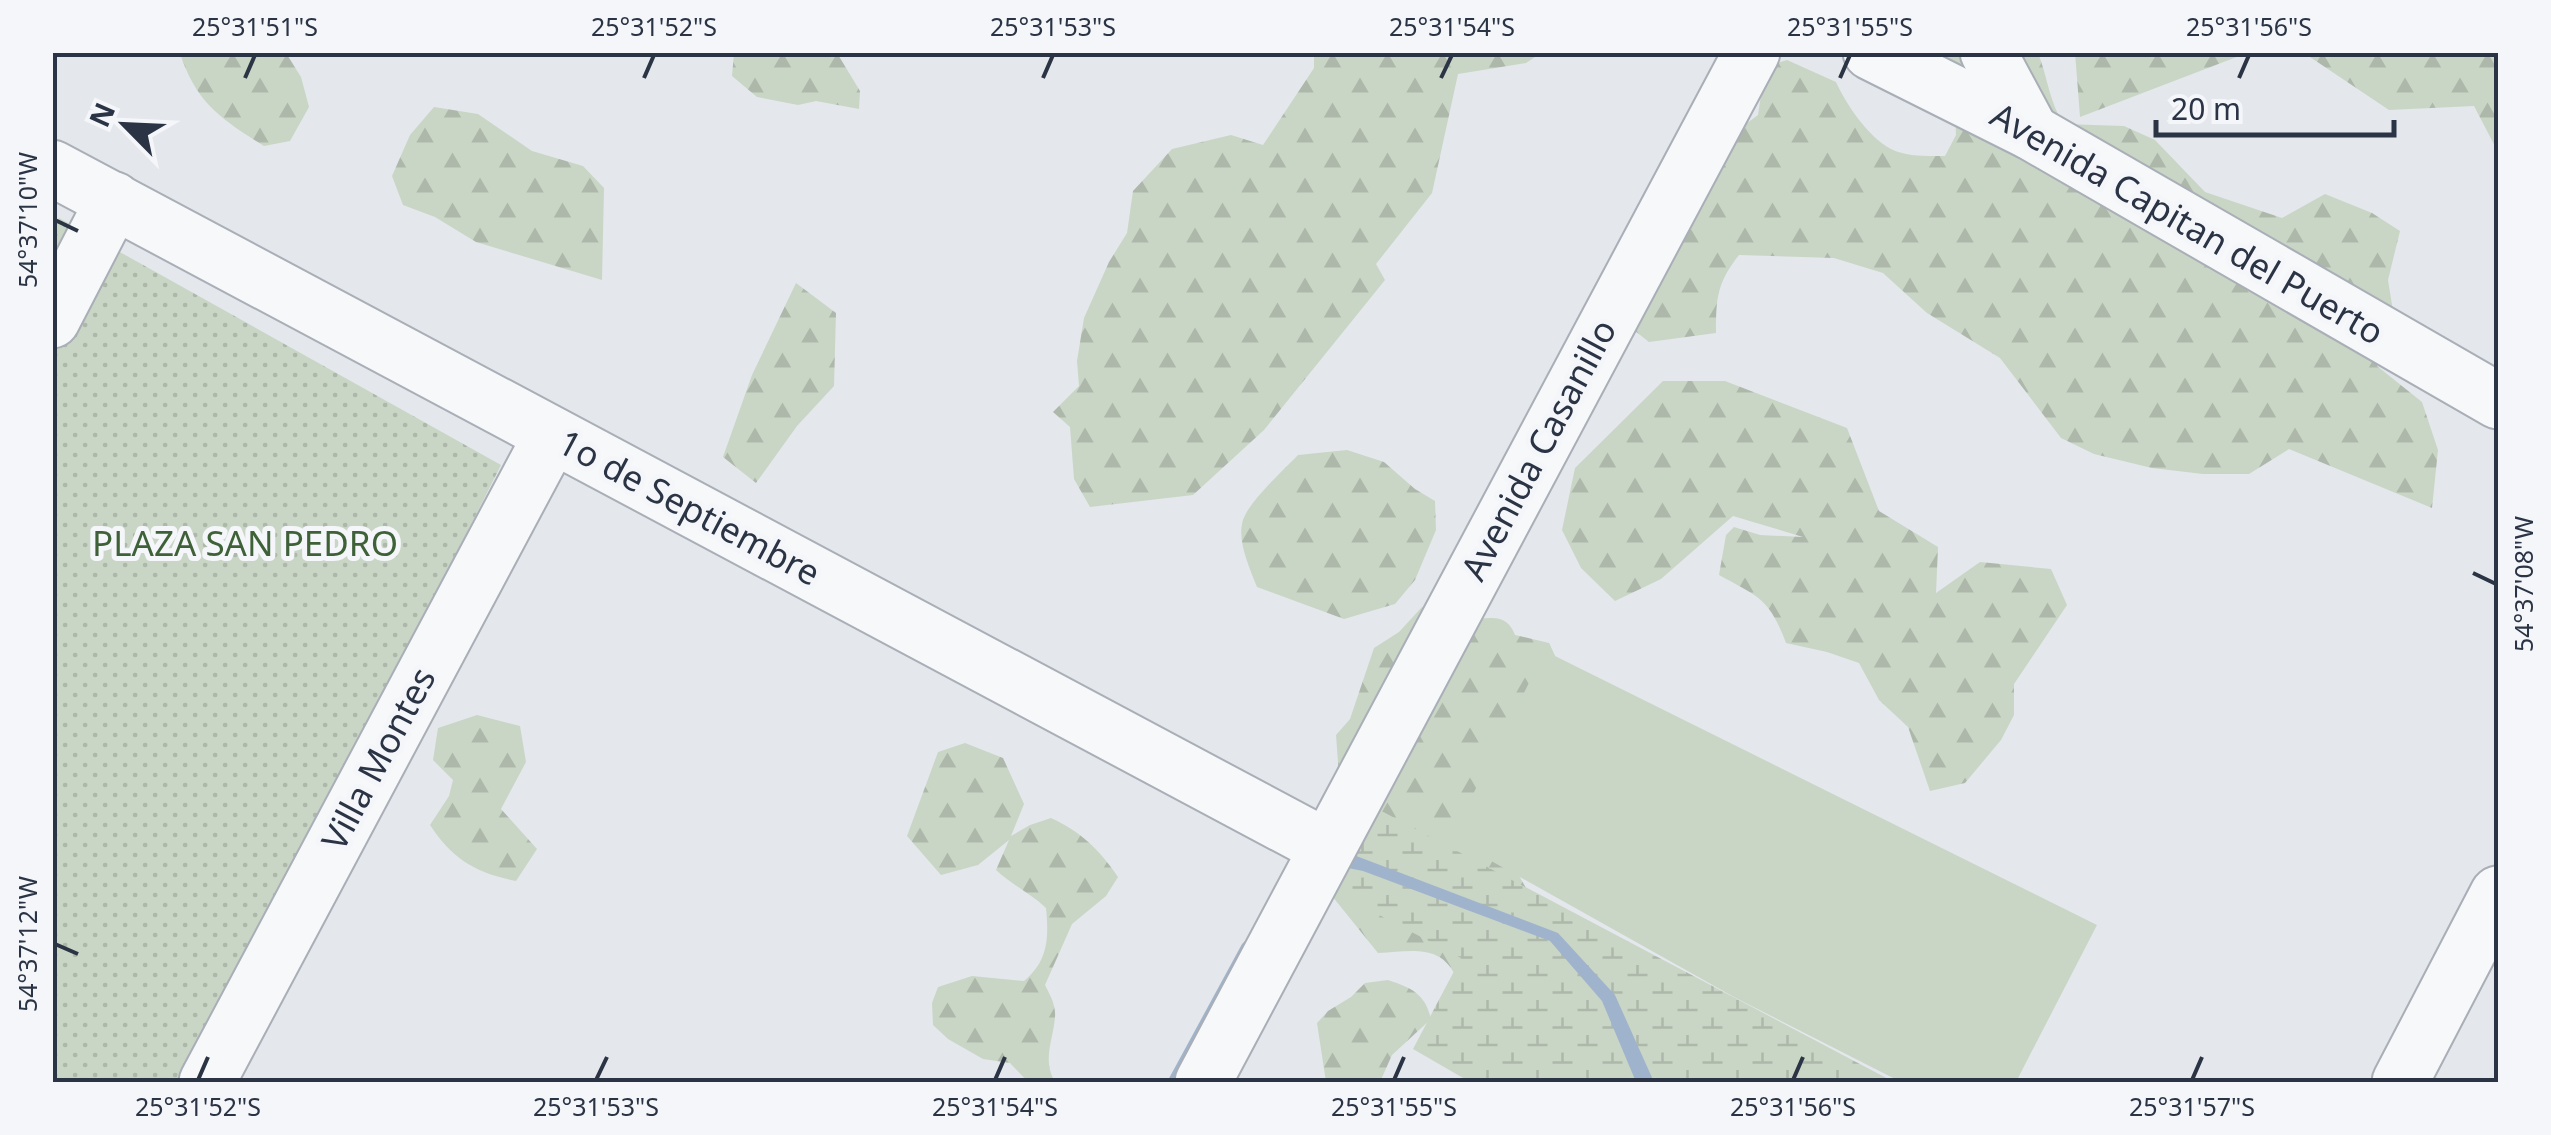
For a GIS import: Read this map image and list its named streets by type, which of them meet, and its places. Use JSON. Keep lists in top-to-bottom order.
{
  "streets": {
    "street": [
      "Avenida Capitan del Puerto",
      "Avenida Casanillo",
      "1o de Septiembre",
      "Villa Montes"
    ]
  },
  "crossings": [
    ["Avenida Casanillo", "1o de Septiembre"],
    ["1o de Septiembre", "Villa Montes"]
  ],
  "parks": ["PLAZA SAN PEDRO"],
  "scale_bar": "20 m",
  "north": "top left",
  "coordinates": [
    "25°31'51\"S",
    "25°31'52\"S",
    "25°31'53\"S",
    "25°31'54\"S",
    "25°31'55\"S",
    "25°31'56\"S",
    "54°37'10\"W",
    "54°37'08\"W",
    "54°37'12\"W",
    "25°31'57\"S"
  ]
}
